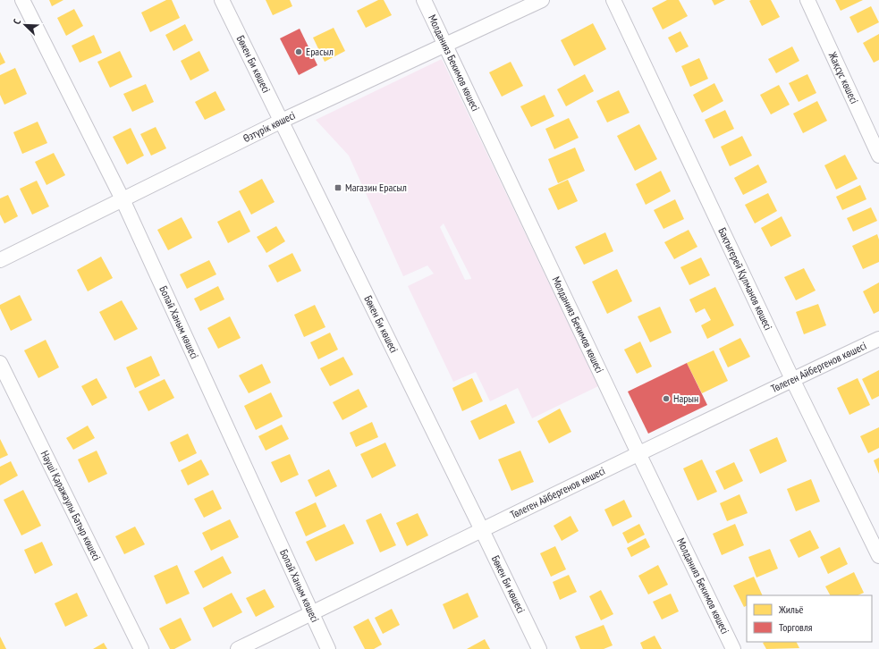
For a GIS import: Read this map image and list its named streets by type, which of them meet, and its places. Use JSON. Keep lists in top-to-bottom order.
{
  "streets": {
    "street": [
      "Молданияз Бекимов көшесі",
      "Бөкен Би көшесі",
      "Жақсұс көшесі",
      "Өзтүрік көшесі",
      "Бақтыгерей Құлманов көшесі",
      "Бопай Ханым көшесі",
      "Төлеген Айбергенов көшесі",
      "Нәуші Қаражаулы Батыр көшесі"
    ]
  },
  "crossings": [
    ["Молданияз Бекимов көшесі", "Өзтүрік көшесі"],
    ["Молданияз Бекимов көшесі", "Төлеген Айбергенов көшесі"],
    ["Бөкен Би көшесі", "Өзтүрік көшесі"],
    ["Бөкен Би көшесі", "Төлеген Айбергенов көшесі"],
    ["Өзтүрік көшесі", "Бопай Ханым көшесі"],
    ["Бақтыгерей Құлманов көшесі", "Төлеген Айбергенов көшесі"],
    ["Бопай Ханым көшесі", "Төлеген Айбергенов көшесі"]
  ],
  "places": {
    "other": ["Ерасыл", "Нарын"],
    "transit": ["Магазин Ерасыл"]
  },
  "legend": ["Жильё", "Торговля"],
  "north": "top left"
}
